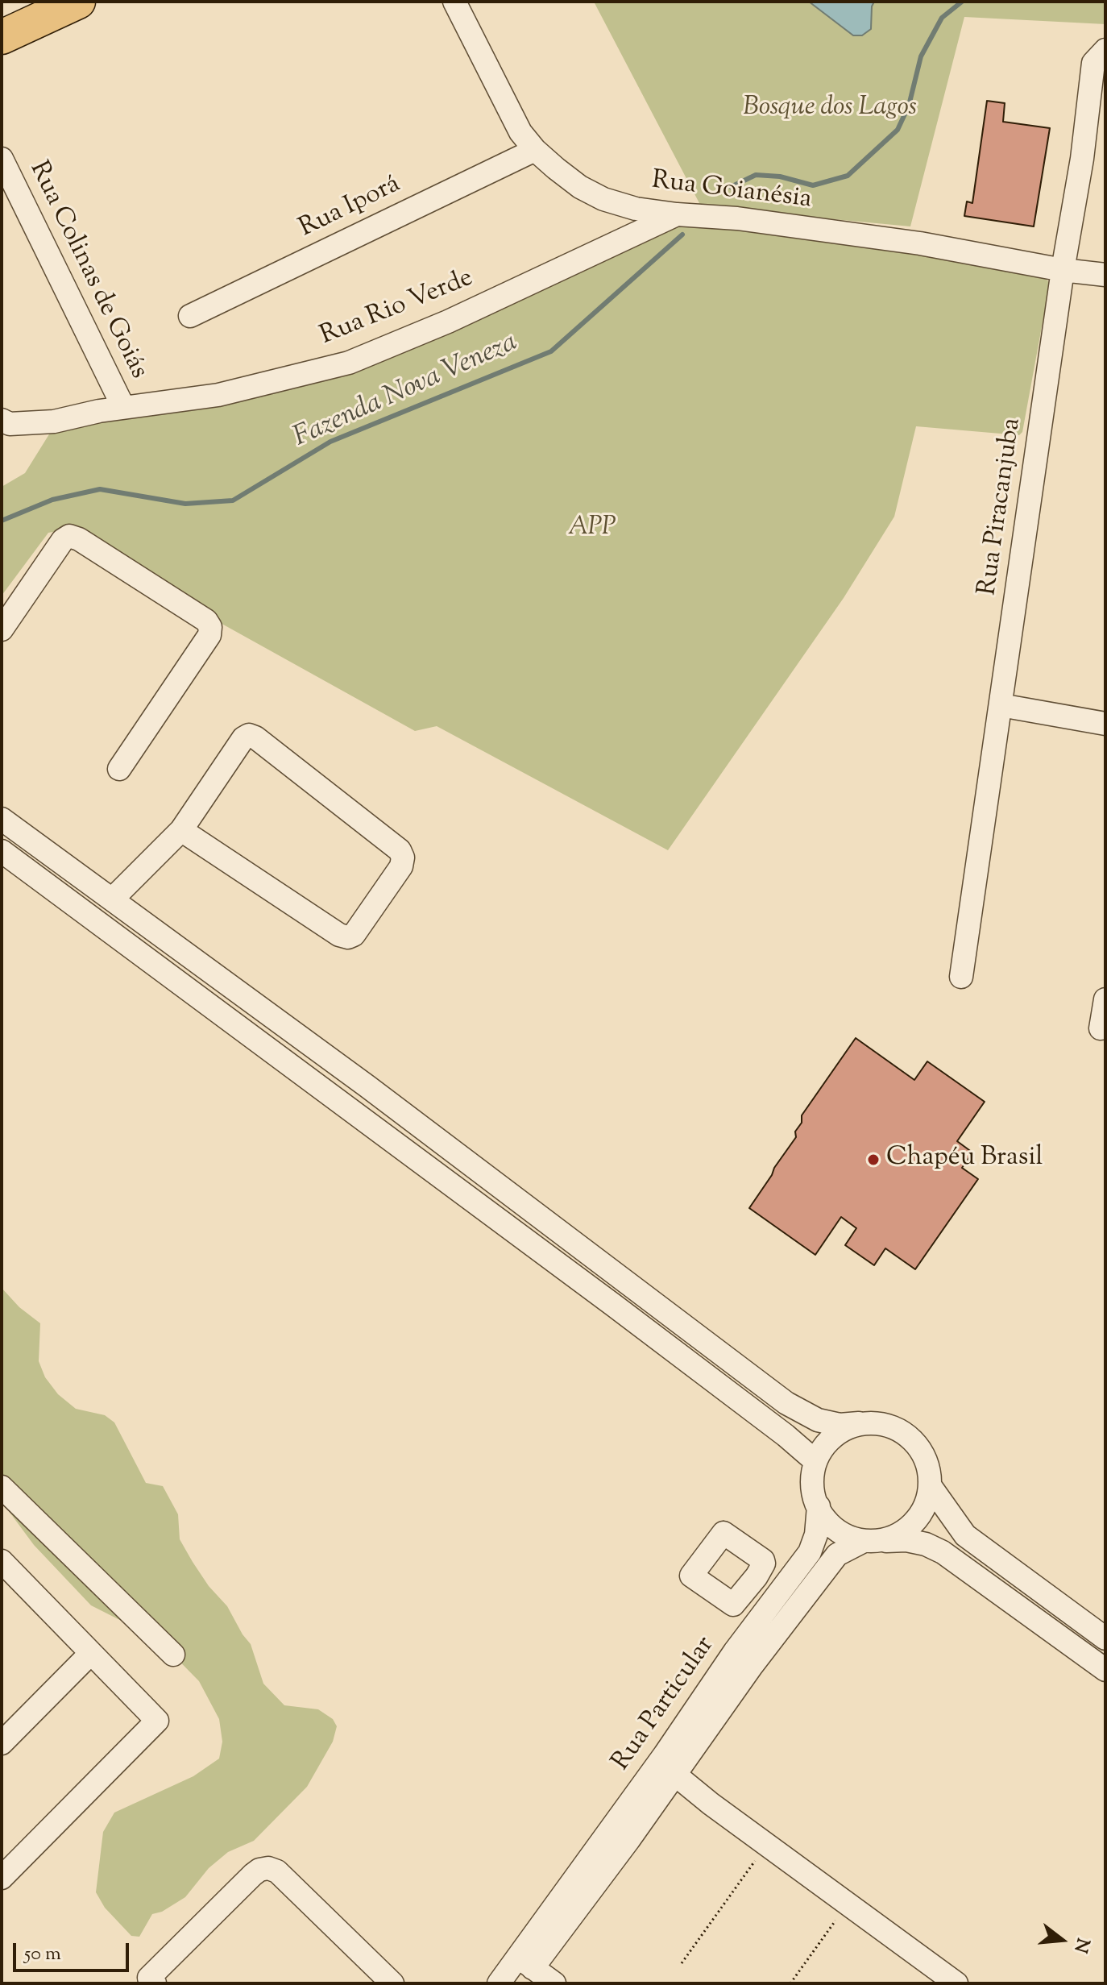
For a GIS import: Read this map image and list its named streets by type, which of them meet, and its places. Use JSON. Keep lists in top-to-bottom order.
{
  "streets": {
    "street": [
      "Rua Goianésia",
      "Rua Iporá",
      "Rua Colinas de Goiás",
      "Rua Rio Verde",
      "Rua Piracanjuba",
      "Rua Particular"
    ]
  },
  "crossings": [
    ["Rua Goianésia", "Rua Iporá"],
    ["Rua Goianésia", "Rua Rio Verde"],
    ["Rua Goianésia", "Rua Piracanjuba"],
    ["Rua Colinas de Goiás", "Rua Rio Verde"]
  ],
  "water": ["Fazenda Nova Veneza"],
  "parks": ["Bosque dos Lagos", "APP"],
  "places": ["Chapéu Brasil"],
  "scale_bar": "50 m",
  "north": "right"
}
